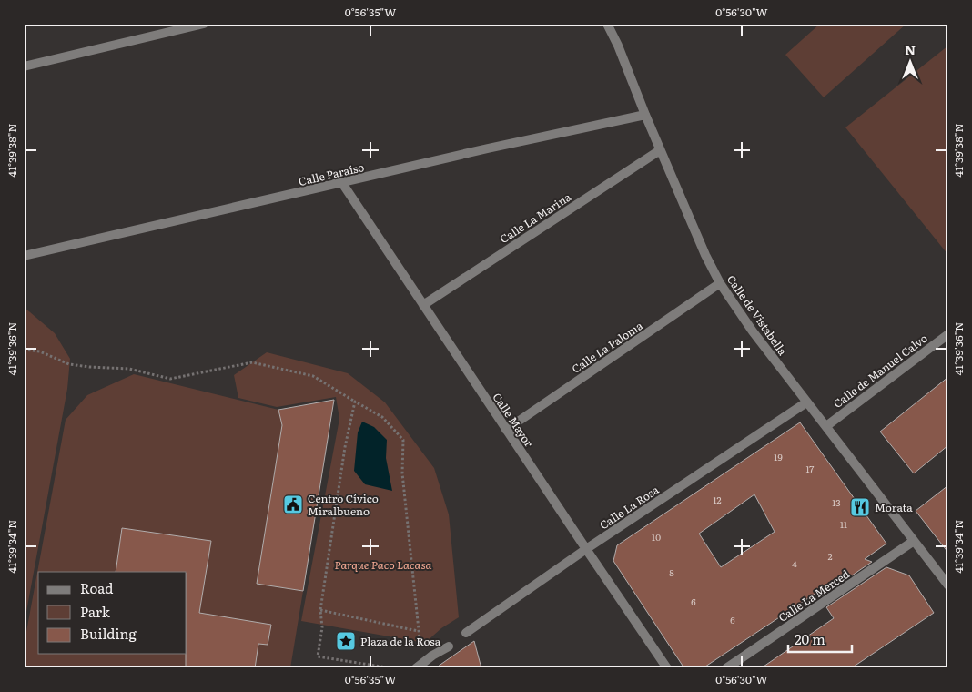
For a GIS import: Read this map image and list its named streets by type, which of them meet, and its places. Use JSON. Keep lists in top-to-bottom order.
{
  "streets": {
    "street": [
      "Calle Paraíso",
      "Calle La Marina",
      "Calle de Vistabella",
      "Calle La Paloma",
      "Calle de Manuel Calvo",
      "Calle Mayor",
      "Calle La Rosa",
      "Calle La Merced"
    ]
  },
  "crossings": [
    ["Calle Paraíso", "Calle de Vistabella"],
    ["Calle Paraíso", "Calle Mayor"],
    ["Calle La Marina", "Calle de Vistabella"],
    ["Calle La Marina", "Calle Mayor"],
    ["Calle de Vistabella", "Calle La Paloma"],
    ["Calle de Vistabella", "Calle de Manuel Calvo"],
    ["Calle de Vistabella", "Calle La Rosa"],
    ["Calle de Vistabella", "Calle La Merced"],
    ["Calle La Paloma", "Calle Mayor"],
    ["Calle Mayor", "Calle La Rosa"]
  ],
  "parks": ["Parque Paco Lacasa"],
  "places": {
    "public building": ["Centro Cívico Miralbueno"],
    "restaurant": ["Morata"],
    "place": ["Plaza de la Rosa"]
  },
  "house_numbers": [
    "19",
    "17",
    "12",
    "13",
    "11",
    "10",
    "2",
    "4",
    "8",
    "6",
    "6"
  ],
  "legend": ["Road", "Park", "Building"],
  "scale_bar": "20 m",
  "north": "top",
  "coordinates": [
    "0°56'35\"W",
    "0°56'30\"W",
    "41°39'38\"N",
    "41°39'36\"N",
    "41°39'34\"N"
  ]
}
